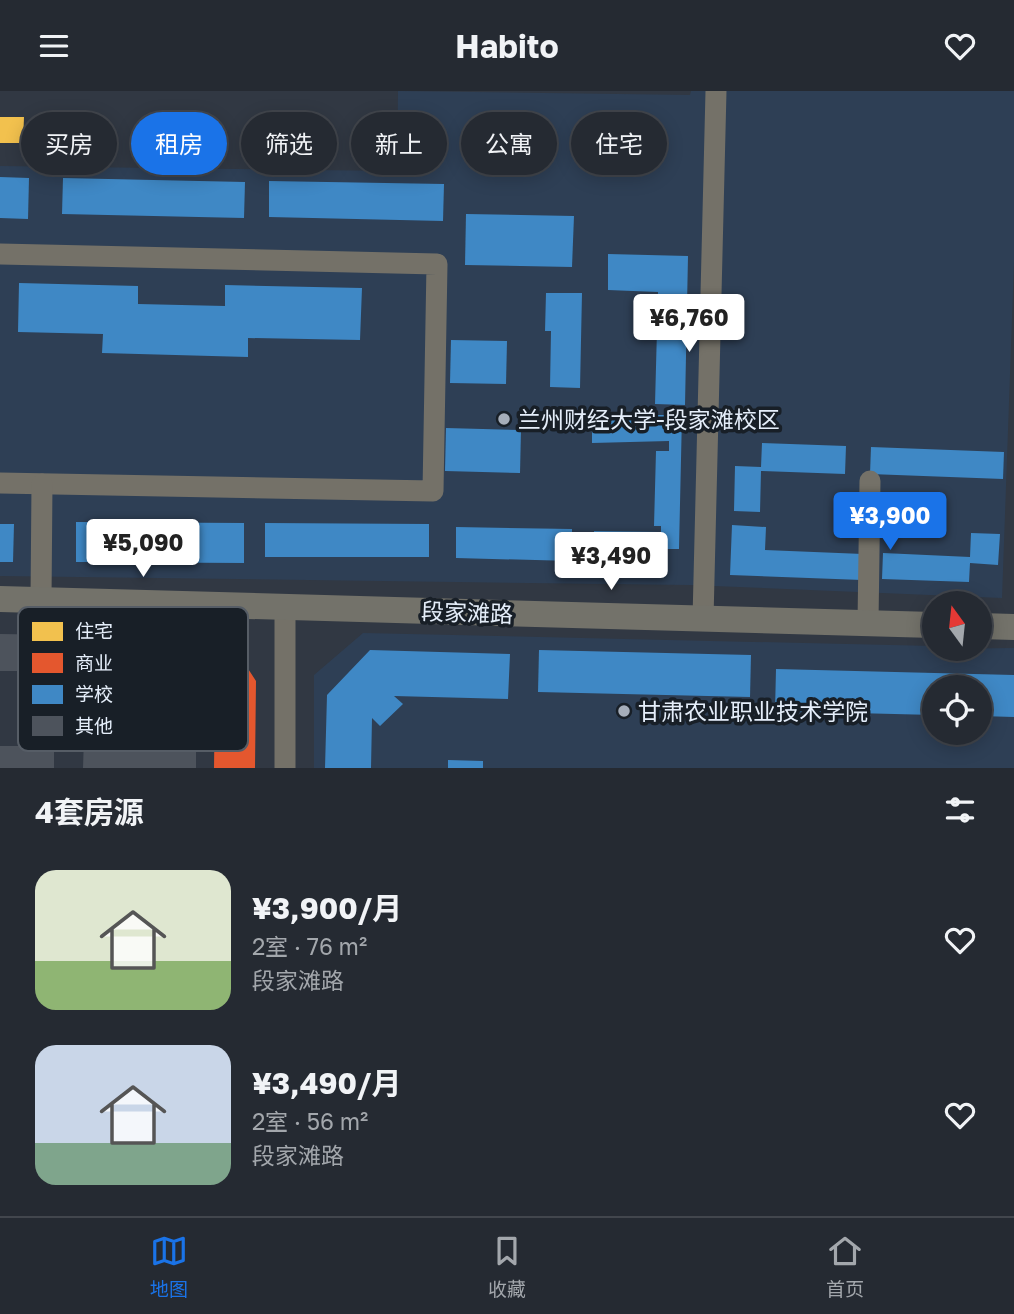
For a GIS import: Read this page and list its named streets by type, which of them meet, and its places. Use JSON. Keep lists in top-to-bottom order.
{
  "streets": {
    "main road": ["段家滩路"]
  },
  "places": ["兰州财经大学-段家滩校区", "甘肃农业职业技术学院"],
  "legend": [
    "住宅",
    "商业",
    "学校",
    "其他"
  ],
  "north": "top",
  "page": {
    "header": "Habito",
    "chip": [
      "买房",
      "租房",
      "筛选",
      "新上",
      "公寓",
      "住宅"
    ],
    "price": [
      "¥6,760",
      "¥3,900",
      "¥5,090",
      "¥3,490"
    ],
    "heading": "4套房源",
    "list": [
      {
        "name": "¥3,900/月",
        "note": "2室 · 76 m² · 段家滩路"
      },
      {
        "name": "¥3,490/月",
        "note": "2室 · 56 m² · 段家滩路"
      }
    ],
    "tabs": ["地图", "收藏", "首页"]
  }
}
